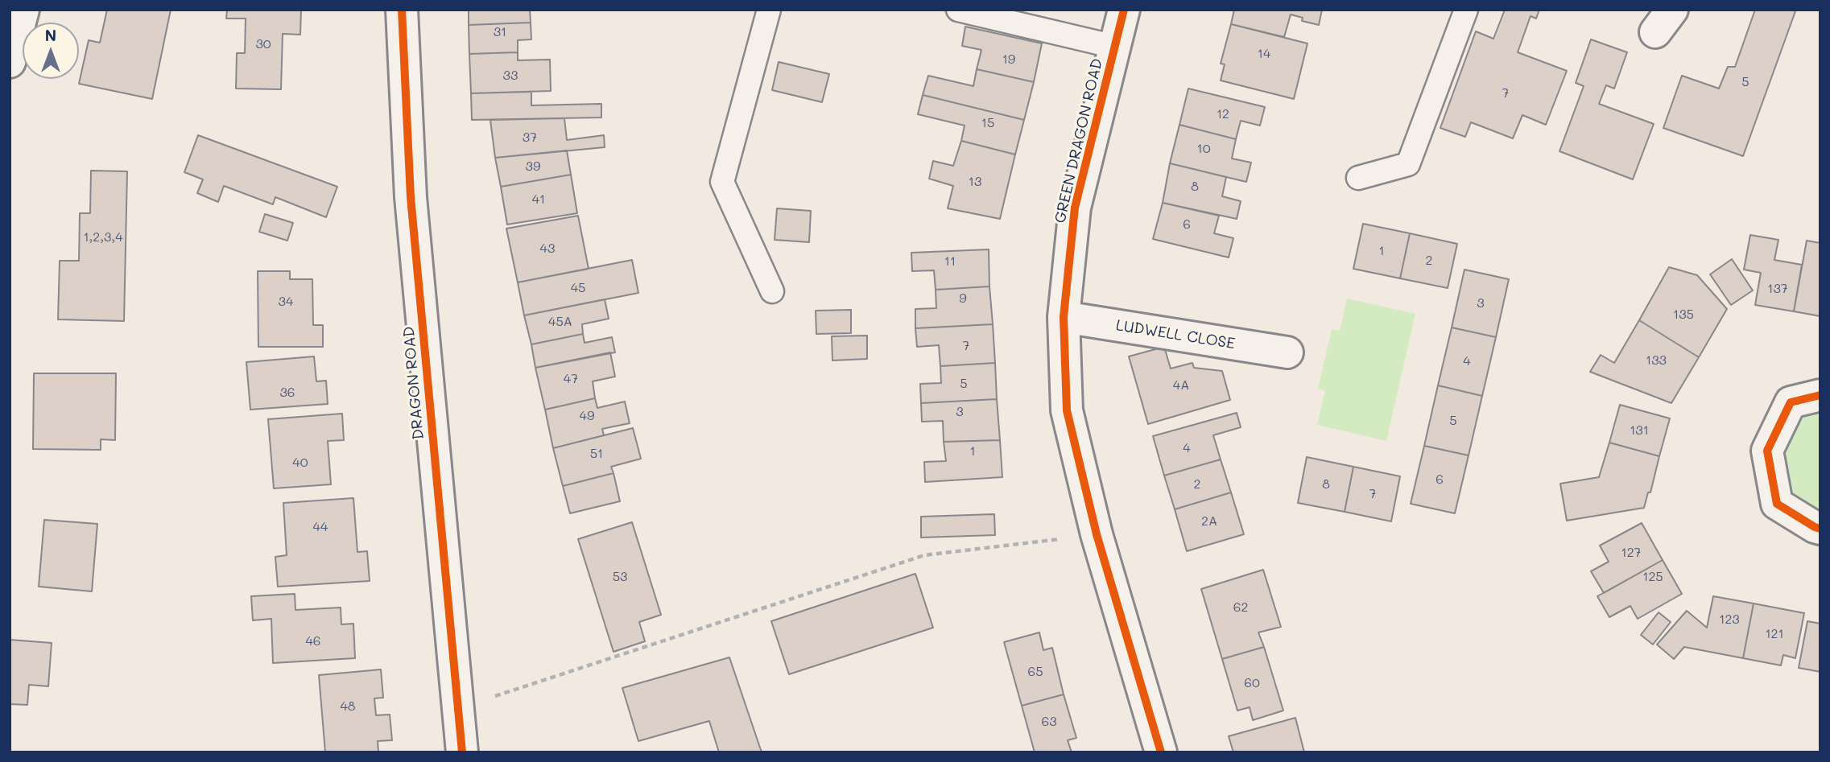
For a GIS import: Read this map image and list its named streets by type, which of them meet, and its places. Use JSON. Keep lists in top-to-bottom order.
{
  "streets": {
    "street": ["GREEN DRAGON ROAD", "LUDWELL CLOSE", "DRAGON ROAD"]
  },
  "crossings": [
    ["GREEN DRAGON ROAD", "LUDWELL CLOSE"]
  ],
  "house_numbers": [
    "31",
    "30",
    "14",
    "19",
    "33",
    "5",
    "7",
    "12",
    "15",
    "37",
    "10",
    "39",
    "13",
    "8",
    "41",
    "6",
    "1,2,3,4",
    "43",
    "1",
    "2",
    "11",
    "45",
    "137",
    "9",
    "34",
    "3",
    "135",
    "45A",
    "7",
    "133",
    "4",
    "47",
    "5",
    "4A",
    "36",
    "3",
    "49",
    "5",
    "131",
    "4",
    "1",
    "51",
    "40",
    "6",
    "2",
    "8",
    "7",
    "2A",
    "44",
    "127",
    "53",
    "125",
    "62",
    "123",
    "121",
    "46",
    "65",
    "60",
    "48",
    "63"
  ],
  "north": "top"
}
